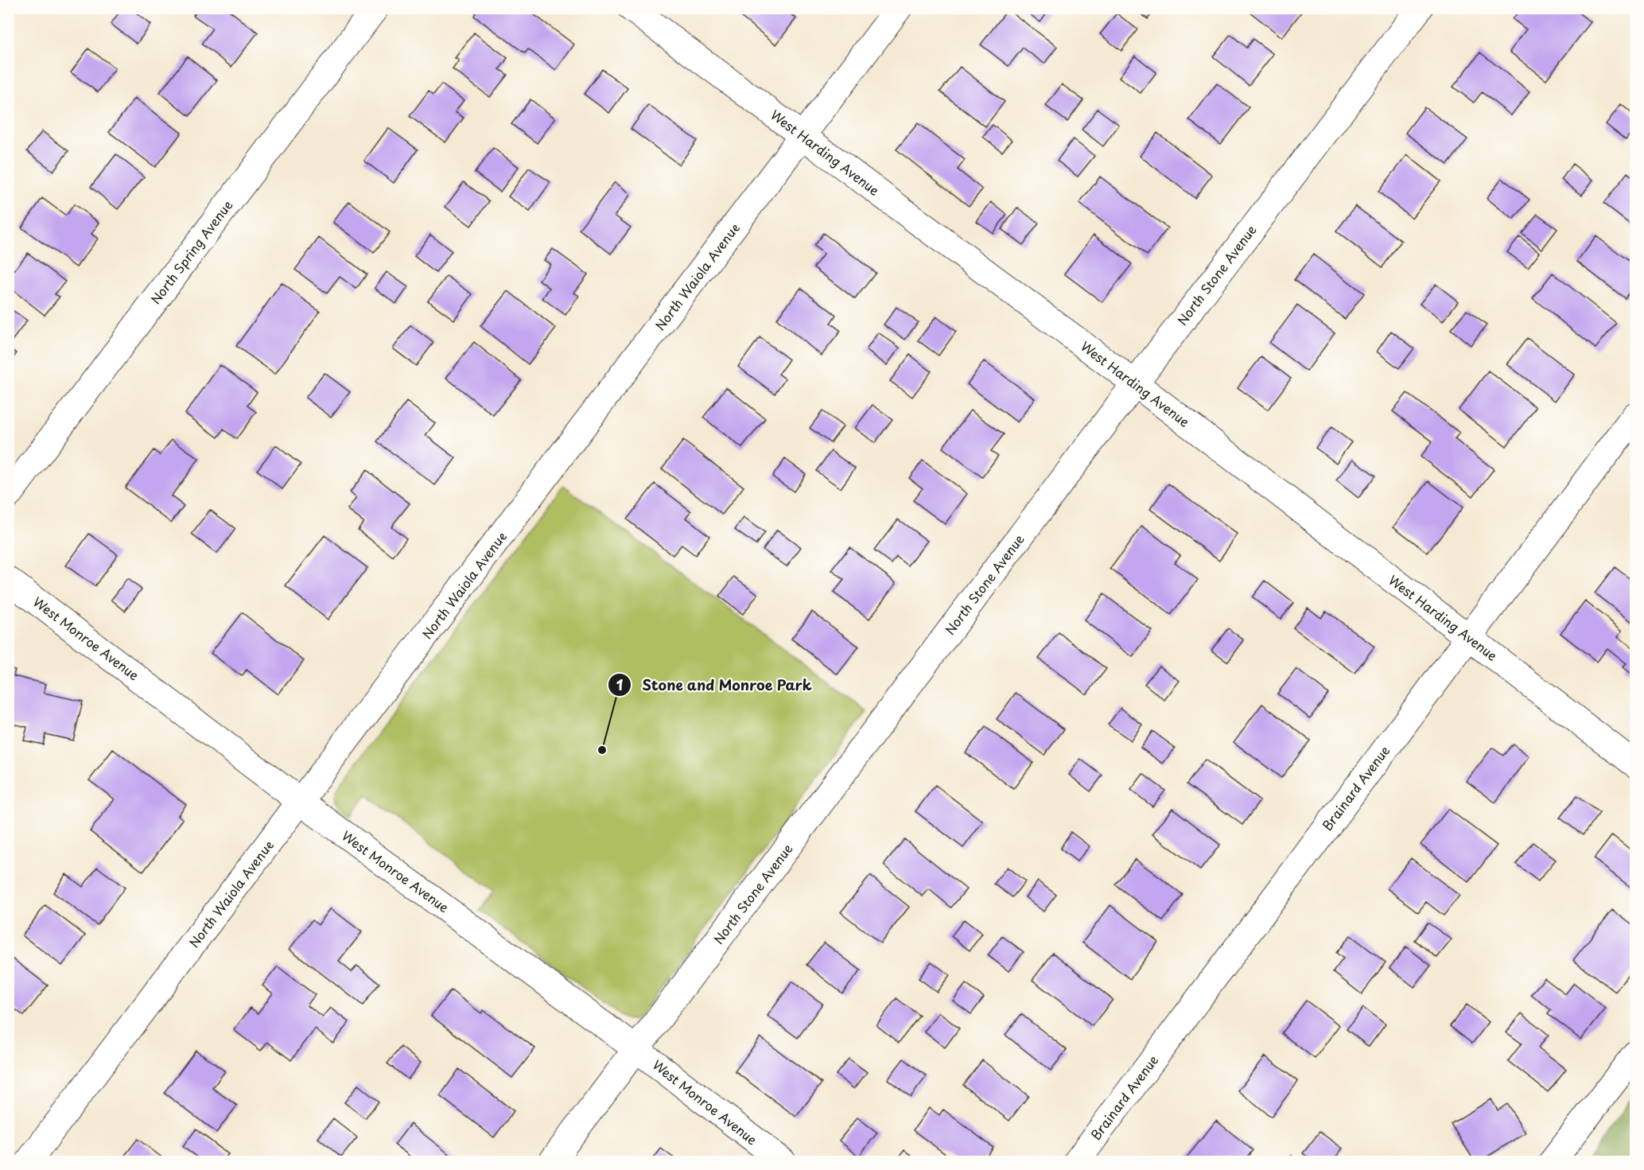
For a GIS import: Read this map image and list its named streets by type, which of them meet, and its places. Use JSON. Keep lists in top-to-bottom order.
{
  "streets": {
    "street": [
      "West Harding Avenue",
      "North Spring Avenue",
      "North Stone Avenue",
      "North Waiola Avenue",
      "West Monroe Avenue",
      "Brainard Avenue"
    ]
  },
  "crossings": [
    ["West Harding Avenue", "North Stone Avenue"],
    ["West Harding Avenue", "North Waiola Avenue"],
    ["West Harding Avenue", "Brainard Avenue"],
    ["North Stone Avenue", "West Monroe Avenue"],
    ["North Waiola Avenue", "West Monroe Avenue"]
  ],
  "places": ["Stone and Monroe Park"]
}
